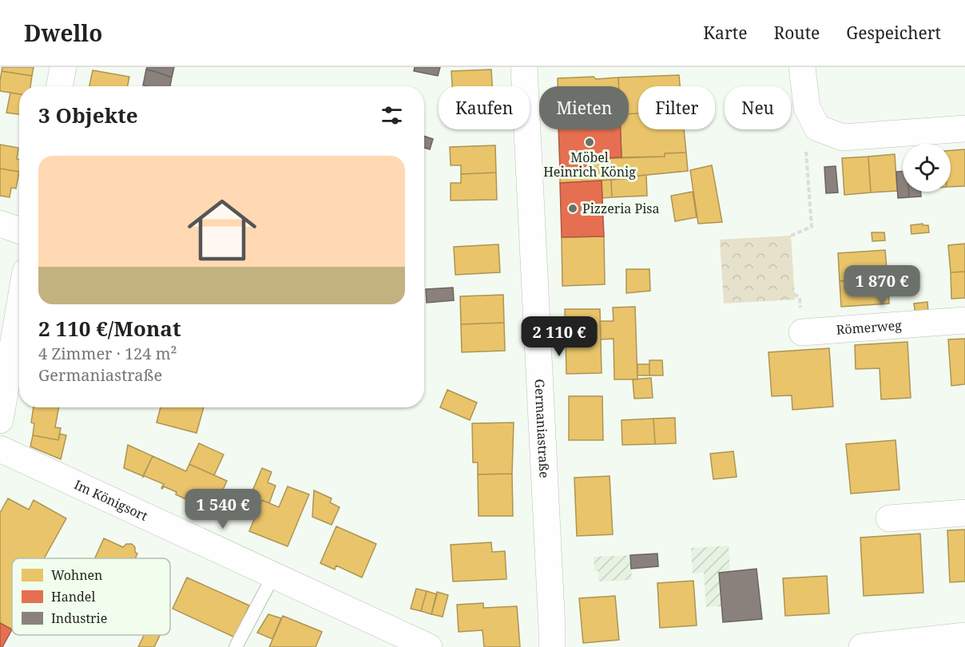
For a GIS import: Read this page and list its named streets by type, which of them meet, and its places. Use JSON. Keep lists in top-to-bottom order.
{
  "streets": {
    "street": ["Römerweg", "Germaniastraße", "Im Königsort"]
  },
  "places": ["Möbel Heinrich König", "Pizzeria Pisa"],
  "legend": ["Wohnen", "Handel", "Industrie"],
  "page": {
    "header": "Dwello",
    "nav": ["Karte", "Route", "Gespeichert"],
    "chip": [
      "Kaufen",
      "Mieten",
      "Filter",
      "Neu"
    ],
    "heading": "3 Objekte",
    "list": [
      {
        "name": "2 110 €/Monat",
        "note": "4 Zimmer · 124 m² · Germaniastraße"
      }
    ],
    "price": ["1 870 €", "2 110 €", "1 540 €"]
  }
}
